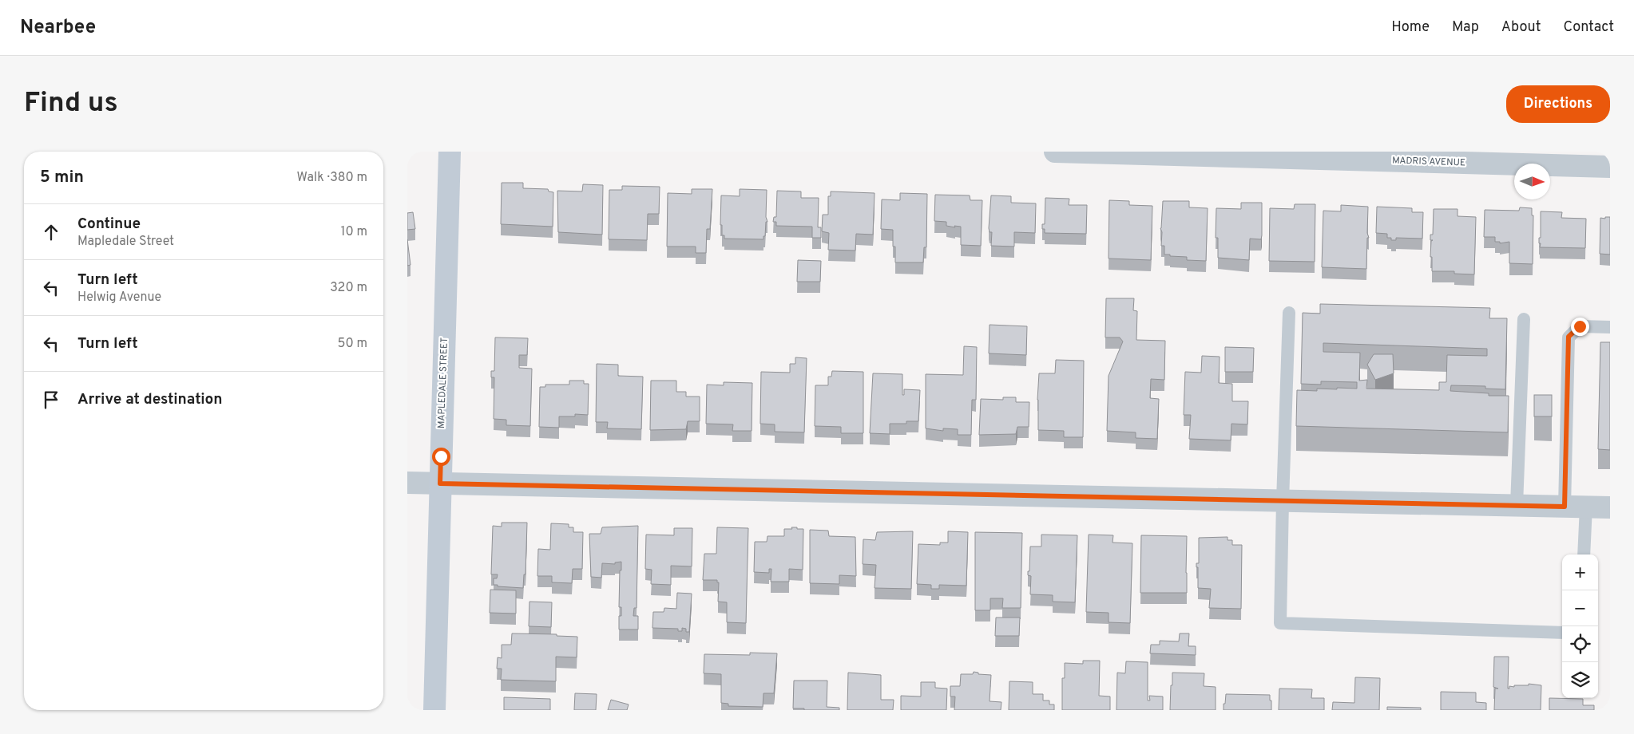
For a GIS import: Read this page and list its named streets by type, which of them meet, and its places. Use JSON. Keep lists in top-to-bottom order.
{
  "streets": {
    "street": ["MADRIS AVENUE", "MAPLEDALE STREET"]
  },
  "north": "right",
  "page": {
    "header": "Nearbee",
    "nav": [
      "Home",
      "Map",
      "About",
      "Contact"
    ],
    "buttons": "Directions",
    "title": "Find us",
    "heading": ["5 min", "Walk · 380 m"],
    "list": [
      ["Continue", "Mapledale Street", "10 m"],
      ["Turn left", "Helwig Avenue", "320 m"],
      ["Turn left", "50 m"],
      "Arrive at destination"
    ],
    "map_buttons": ["+", "−"]
  }
}
